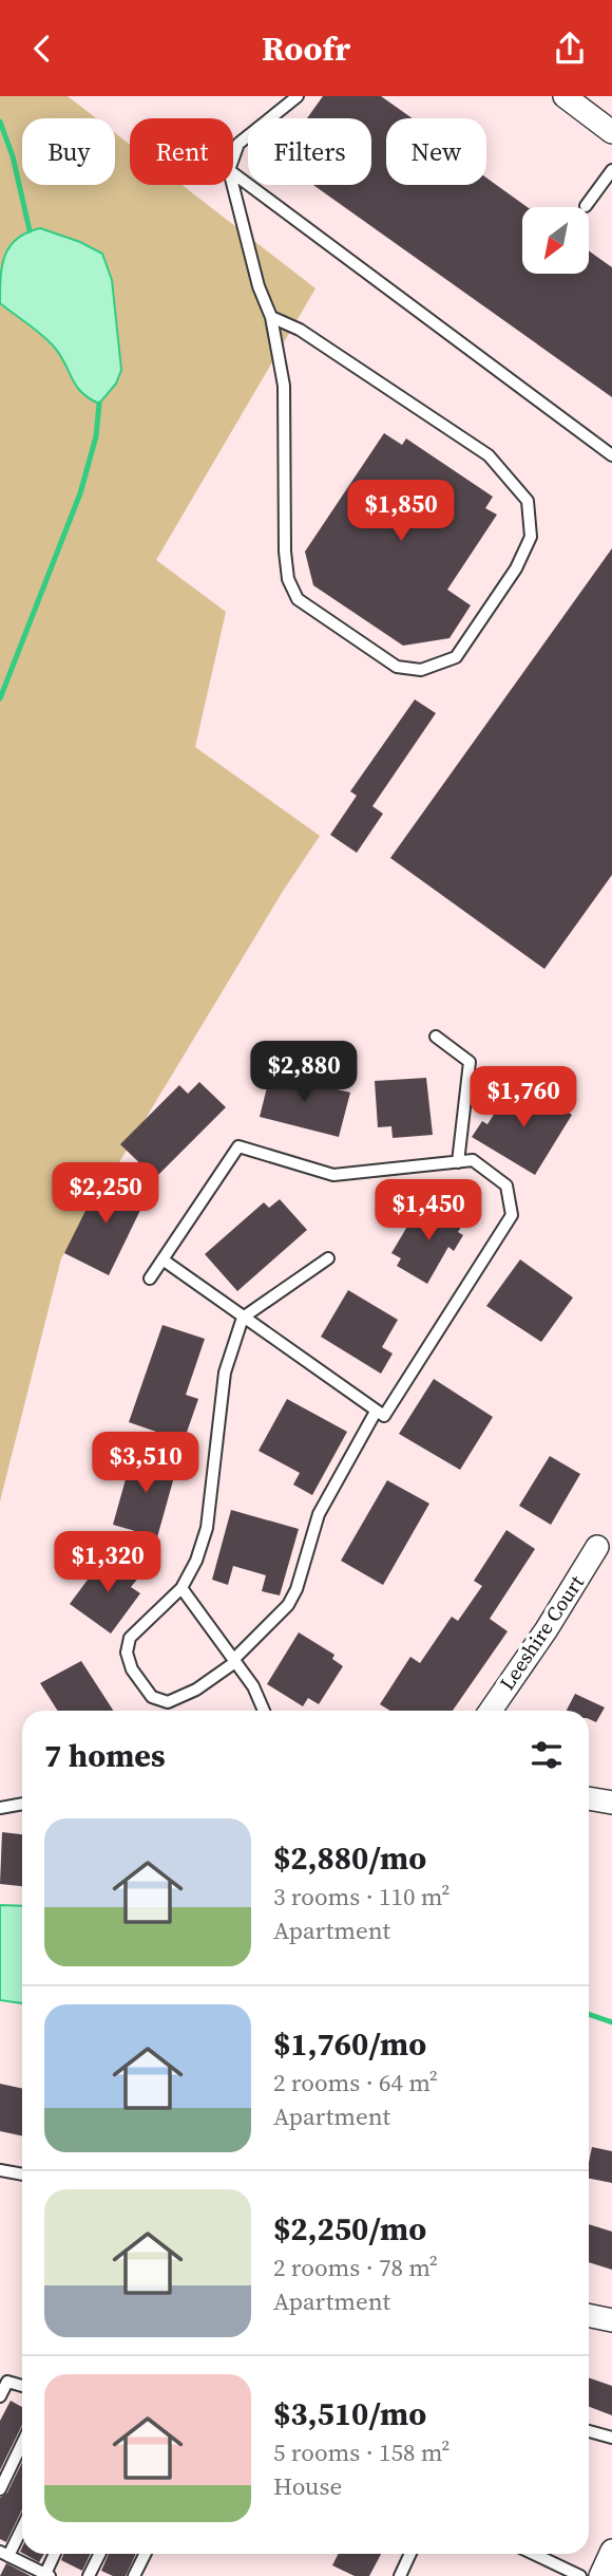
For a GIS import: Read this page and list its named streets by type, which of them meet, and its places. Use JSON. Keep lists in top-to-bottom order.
{
  "streets": {
    "street": ["Leeshire Court"]
  },
  "north": "bottom left",
  "page": {
    "header": "Roofr",
    "chip": [
      "Buy",
      "Rent",
      "Filters",
      "New"
    ],
    "price": [
      "$1,850",
      "$2,880",
      "$1,760",
      "$2,250",
      "$1,450",
      "$3,510",
      "$1,320"
    ],
    "heading": "7 homes",
    "list": [
      {
        "name": "$2,880/mo",
        "note": "3 rooms · 110 m² · Apartment"
      },
      {
        "name": "$1,760/mo",
        "note": "2 rooms · 64 m² · Apartment"
      },
      {
        "name": "$2,250/mo",
        "note": "2 rooms · 78 m² · Apartment"
      },
      {
        "name": "$3,510/mo",
        "note": "5 rooms · 158 m² · House"
      }
    ]
  }
}
